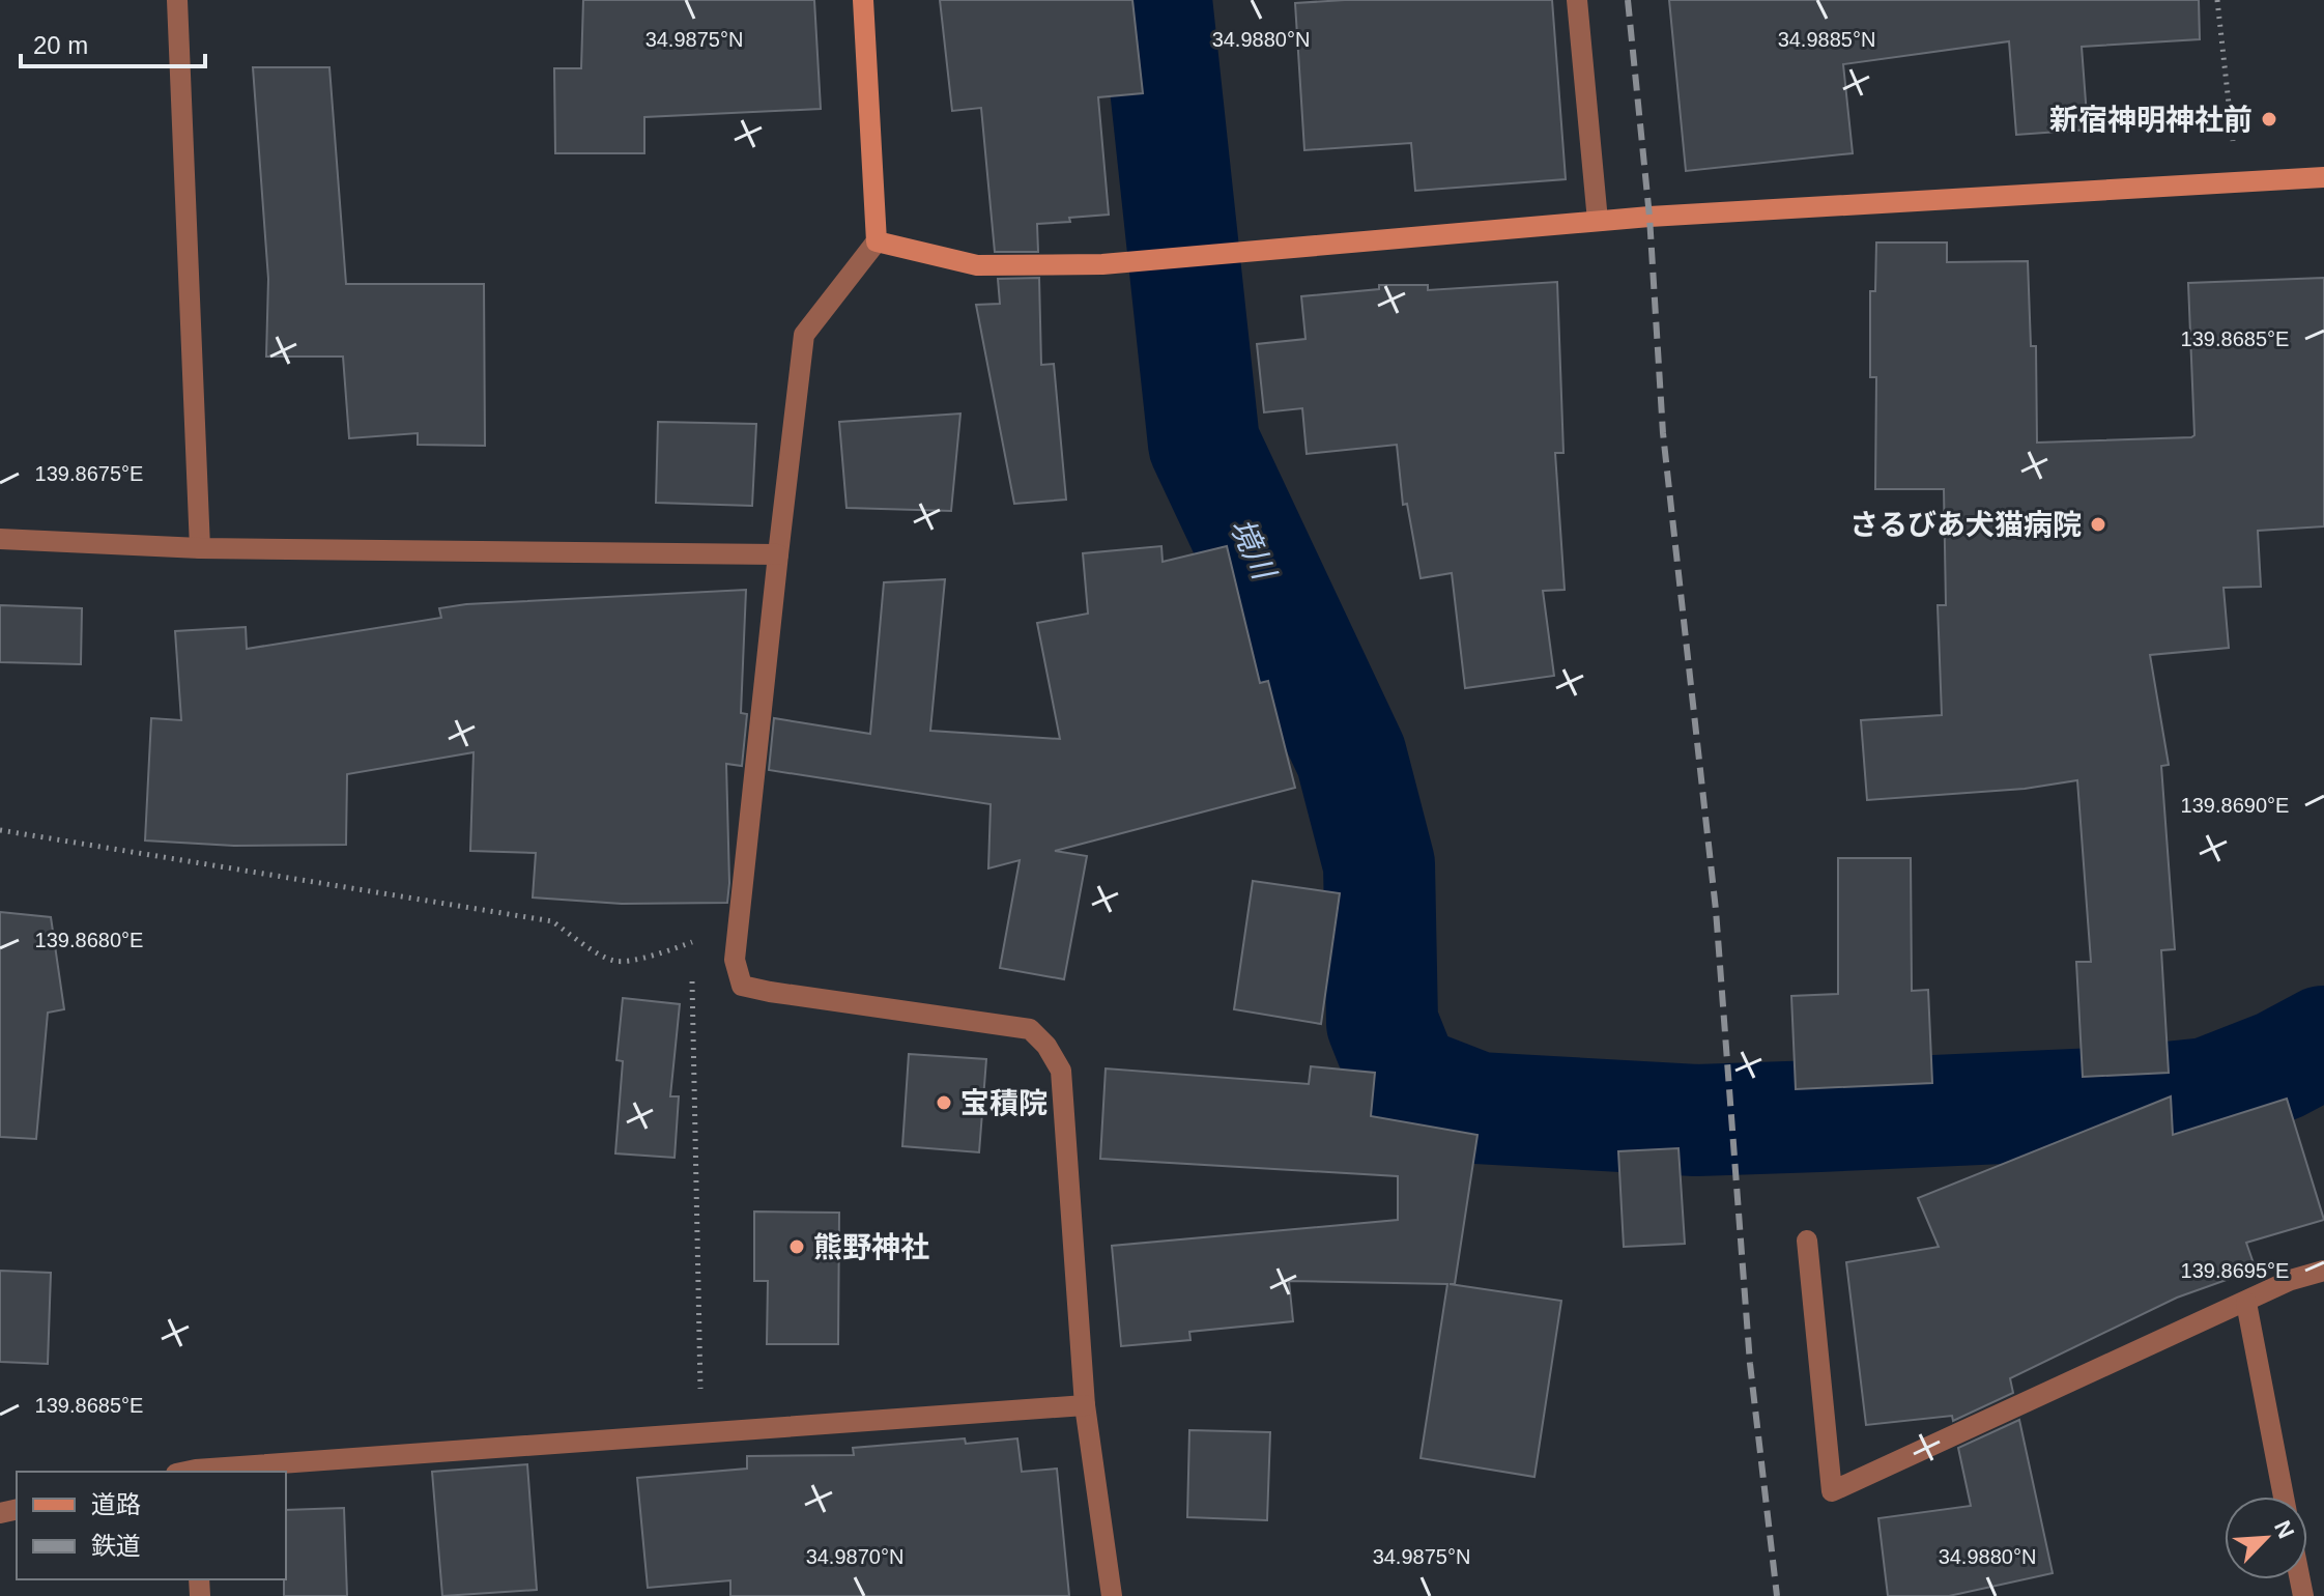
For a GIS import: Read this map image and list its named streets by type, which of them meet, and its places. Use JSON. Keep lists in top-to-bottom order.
{
  "water": ["境川"],
  "places": [
    "新宿神明神社前",
    "さるびあ犬猫病院",
    "宝積院",
    "熊野神社"
  ],
  "legend": ["道路", "鉄道"],
  "scale_bar": "20 m",
  "north": "top right",
  "coordinates": [
    "34.9875°N",
    "34.9880°N",
    "34.9885°N",
    "139.8685°E",
    "139.8675°E",
    "139.8690°E",
    "139.8680°E",
    "139.8695°E",
    "34.9870°N"
  ]
}
